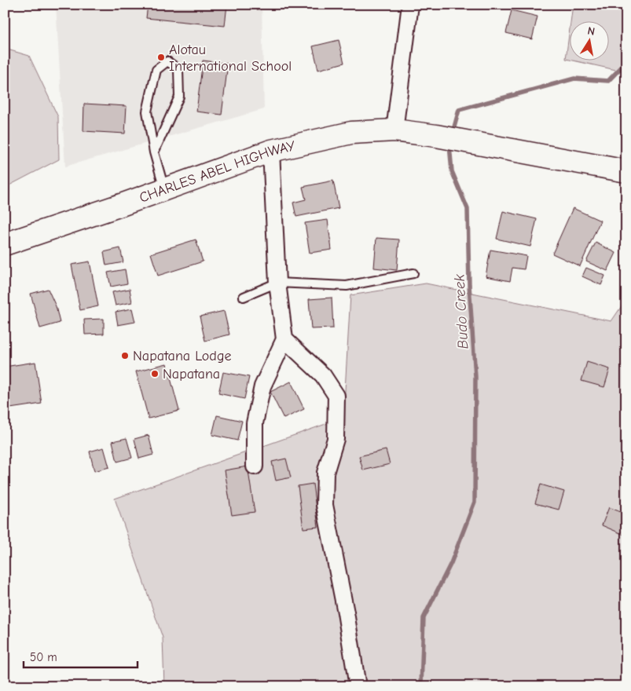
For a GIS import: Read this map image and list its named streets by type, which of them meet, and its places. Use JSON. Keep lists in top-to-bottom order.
{
  "streets": {
    "main road": ["CHARLES ABEL HIGHWAY"]
  },
  "water": ["Budo Creek"],
  "places": ["Alotau International School", "Napatana Lodge", "Napatana"],
  "scale_bar": "50 m",
  "north": "top"
}
